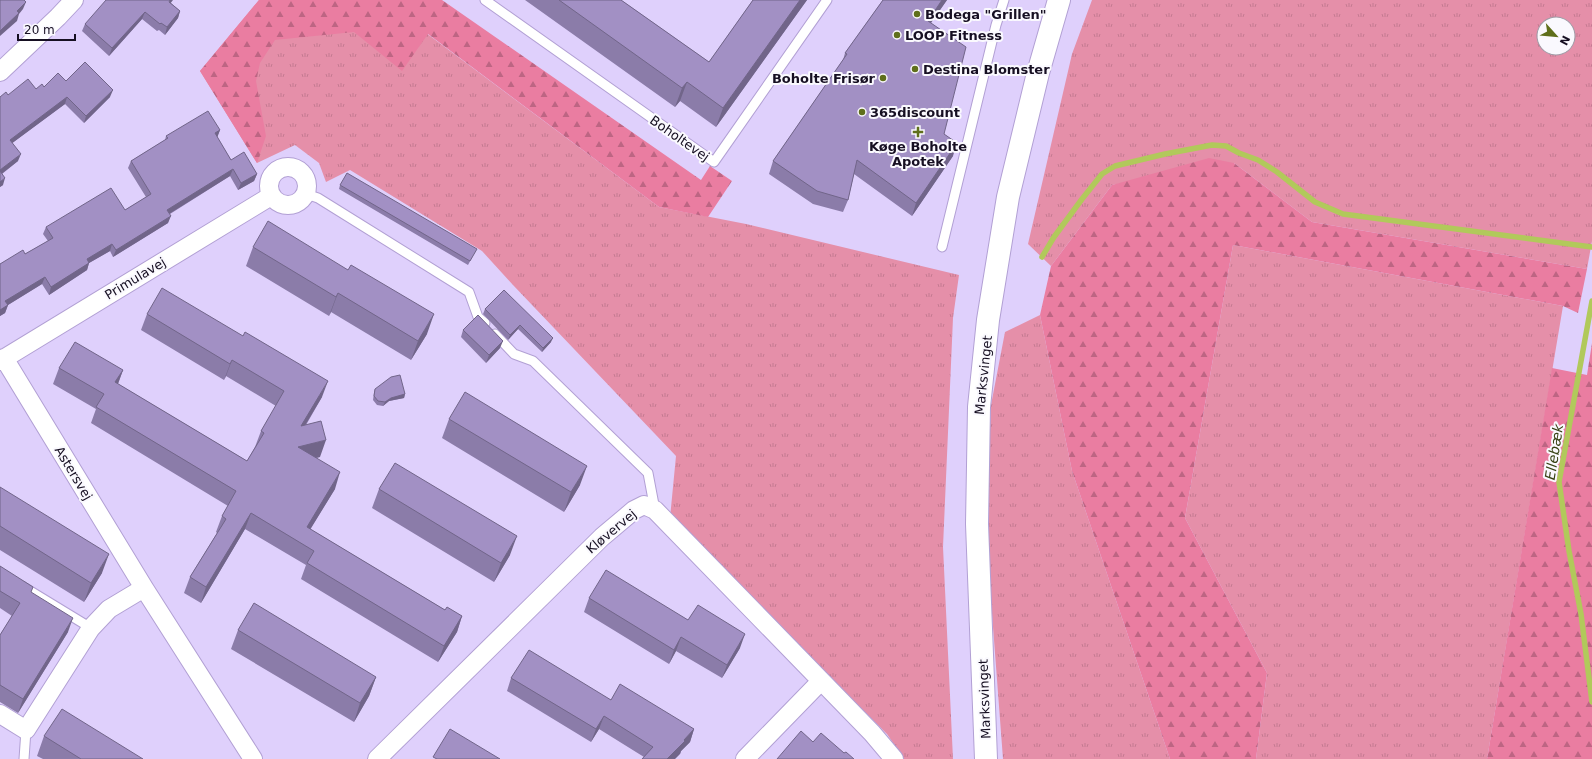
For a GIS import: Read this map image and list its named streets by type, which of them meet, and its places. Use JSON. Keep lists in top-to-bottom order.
{
  "streets": {
    "street": [
      "Primulavej",
      "Marksvinget",
      "Astersvej",
      "Kløvervej"
    ],
    "lane": ["Boholtevej"]
  },
  "crossings": [
    ["Primulavej", "Astersvej"]
  ],
  "water": ["Ellebæk"],
  "places": {
    "other": [
      "Bodega \"Grillen\"",
      "LOOP Fitness",
      "Destina Blomster",
      "Boholte Frisør",
      "365discount"
    ],
    "health": ["Køge Boholte Apotek"]
  },
  "scale_bar": "20 m",
  "north": "bottom right"
}
